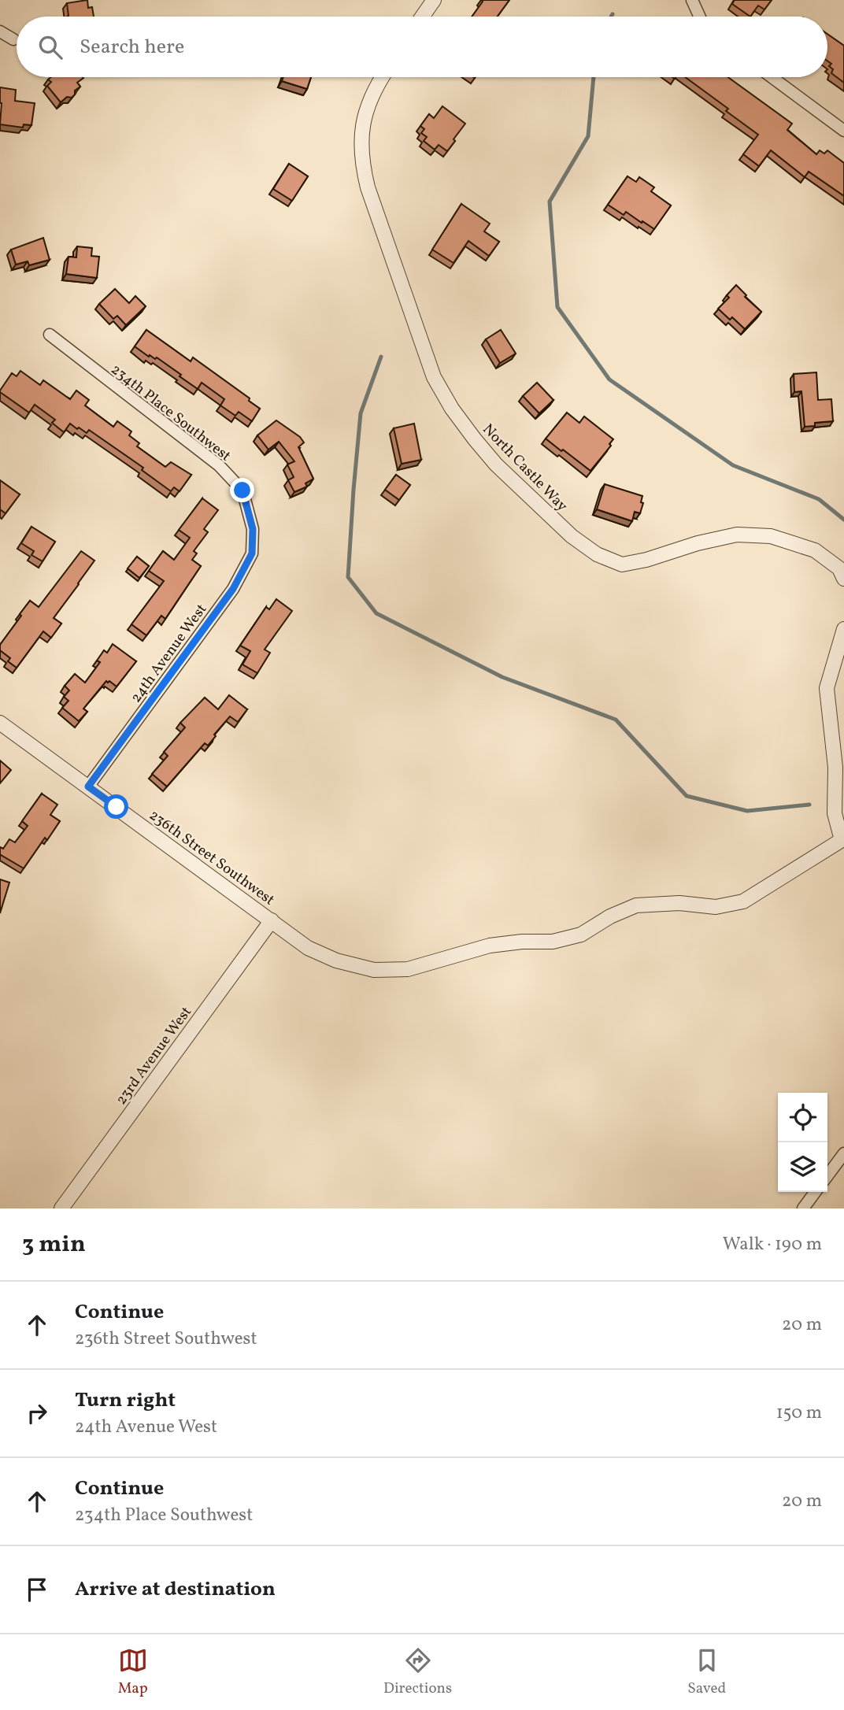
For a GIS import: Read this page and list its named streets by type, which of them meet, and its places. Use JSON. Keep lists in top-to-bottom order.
{
  "streets": {
    "street": [
      "234th Place Southwest",
      "North Castle Way",
      "24th Avenue West",
      "236th Street Southwest",
      "23rd Avenue West"
    ]
  },
  "crossings": [
    ["234th Place Southwest", "24th Avenue West"],
    ["24th Avenue West", "236th Street Southwest"],
    ["236th Street Southwest", "23rd Avenue West"]
  ],
  "page": {
    "search": "Search here",
    "heading": ["3 min", "Walk · 190 m"],
    "list": [
      ["Continue", "236th Street Southwest", "20 m"],
      ["Turn right", "24th Avenue West", "150 m"],
      ["Continue", "234th Place Southwest", "20 m"],
      "Arrive at destination"
    ],
    "nav": ["Map", "Directions", "Saved"]
  }
}
